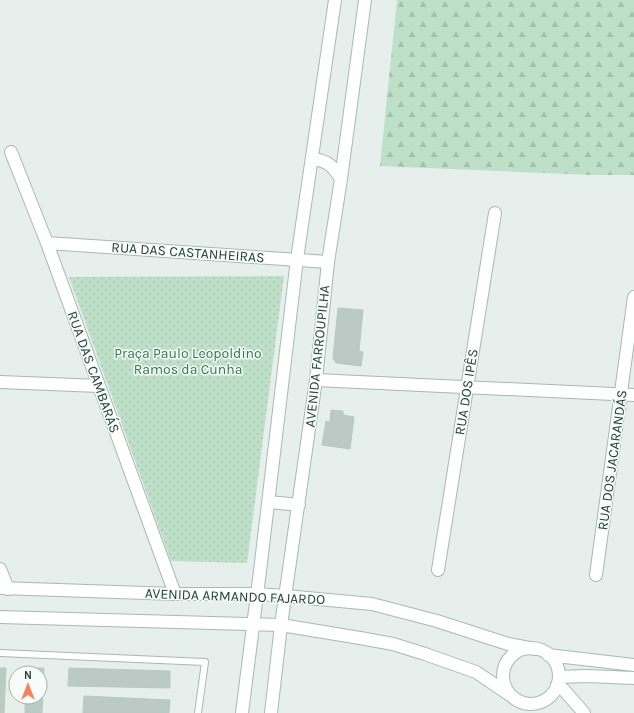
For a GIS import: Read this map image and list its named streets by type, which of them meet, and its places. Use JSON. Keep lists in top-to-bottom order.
{
  "streets": {
    "main road": [
      "RUA DAS CASTANHEIRAS",
      "AVENIDA FARROUPILHA",
      "RUA DAS CAMBARÁS",
      "RUA DOS IPÊS",
      "RUA DOS JACARANDÁS",
      "AVENIDA ARMANDO FAJARDO"
    ]
  },
  "crossings": [
    ["RUA DAS CASTANHEIRAS", "AVENIDA FARROUPILHA"],
    ["RUA DAS CASTANHEIRAS", "RUA DAS CAMBARÁS"],
    ["AVENIDA FARROUPILHA", "AVENIDA ARMANDO FAJARDO"],
    ["RUA DAS CAMBARÁS", "AVENIDA ARMANDO FAJARDO"]
  ],
  "parks": ["Praça Paulo Leopoldino Ramos da Cunha"],
  "north": "top"
}
